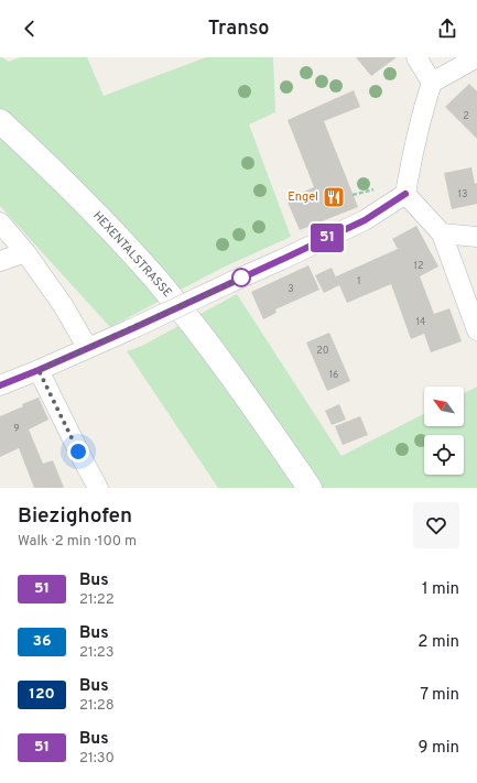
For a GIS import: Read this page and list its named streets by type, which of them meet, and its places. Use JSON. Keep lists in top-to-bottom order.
{
  "streets": {
    "main road": ["HEXENTALSTRASSE"]
  },
  "places": {
    "restaurant": ["Engel"]
  },
  "lines": ["bus line 51"],
  "house_numbers": [
    "2",
    "13",
    "12",
    "1",
    "3",
    "14",
    "20",
    "16",
    "9"
  ],
  "north": "top left",
  "page": {
    "header": "Transo",
    "on_map": "51",
    "heading": ["Biezighofen", "Walk · 2 min · 100 m"],
    "list": [
      {
        "mark": "51",
        "name": "Bus",
        "note": "21:22",
        "value": "1 min"
      },
      {
        "mark": "36",
        "name": "Bus",
        "note": "21:23",
        "value": "2 min"
      },
      {
        "mark": "120",
        "name": "Bus",
        "note": "21:28",
        "value": "7 min"
      },
      {
        "mark": "51",
        "name": "Bus",
        "note": "21:30",
        "value": "9 min"
      }
    ]
  }
}
